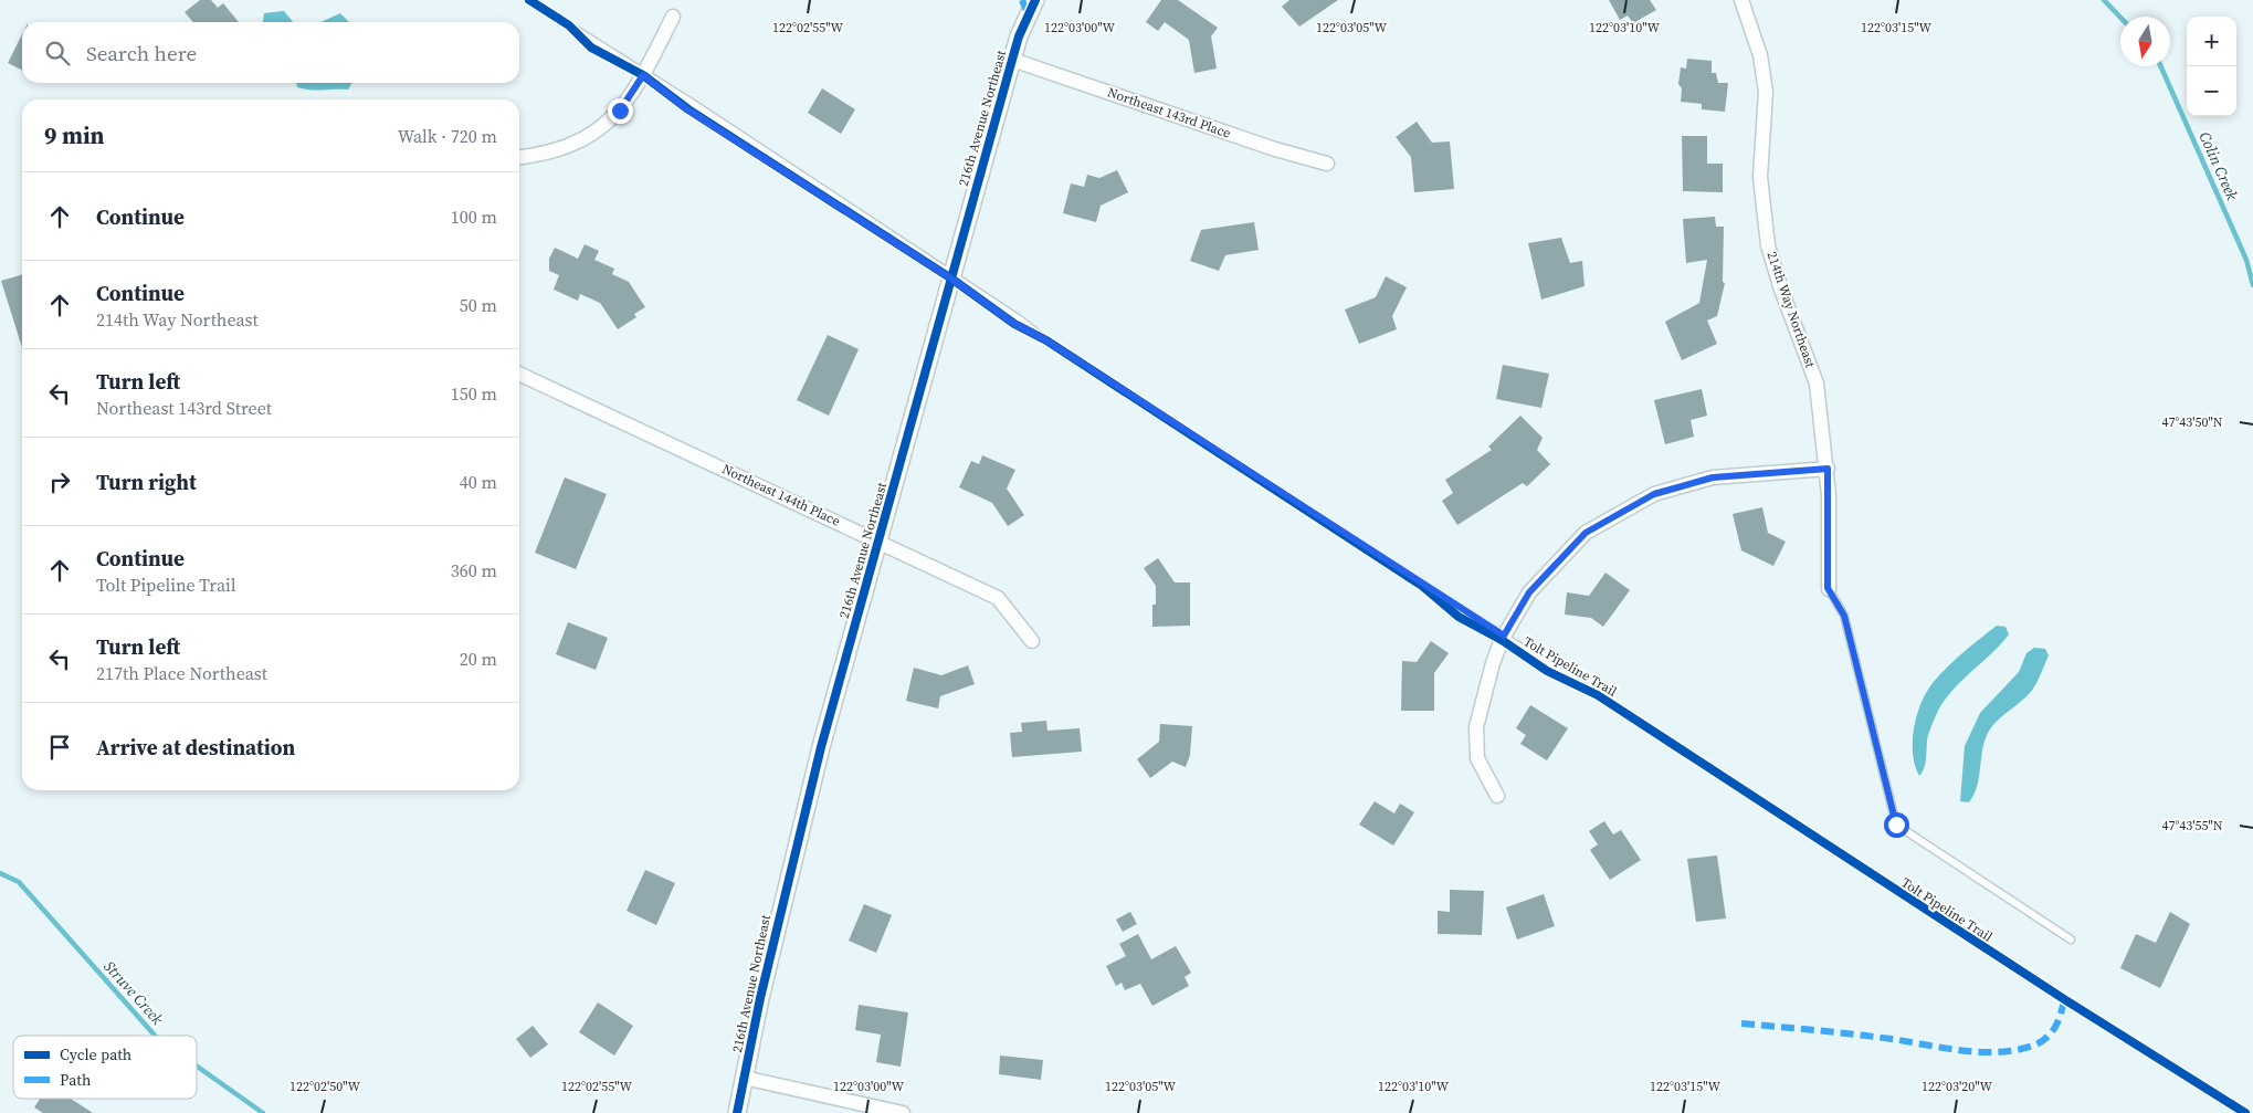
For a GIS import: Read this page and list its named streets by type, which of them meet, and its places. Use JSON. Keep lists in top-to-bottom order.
{
  "streets": {
    "street": [
      "Northeast 143rd Place",
      "216th Avenue Northeast",
      "214th Way Northeast",
      "Northeast 144th Place"
    ],
    "cycle path": ["Tolt Pipeline Trail"]
  },
  "crossings": [
    ["Northeast 143rd Place", "216th Avenue Northeast"],
    ["216th Avenue Northeast", "Northeast 144th Place"]
  ],
  "water": ["Colin Creek", "Struve Creek"],
  "legend": ["Cycle path", "Path"],
  "north": "bottom",
  "page": {
    "map_buttons": ["+", "−"],
    "search": "Search here",
    "heading": ["9 min", "Walk · 720 m"],
    "list": [
      ["Continue", "100 m"],
      ["Continue", "214th Way Northeast", "50 m"],
      ["Turn left", "Northeast 143rd Street", "150 m"],
      ["Turn right", "40 m"],
      ["Continue", "Tolt Pipeline Trail", "360 m"],
      ["Turn left", "217th Place Northeast", "20 m"],
      "Arrive at destination"
    ]
  },
  "coordinates": [
    "122°02'55\"W",
    "122°03'00\"W",
    "122°03'05\"W",
    "122°03'10\"W",
    "122°03'15\"W",
    "47°43'50\"N",
    "47°43'55\"N",
    "122°02'50\"W",
    "122°03'20\"W"
  ]
}
